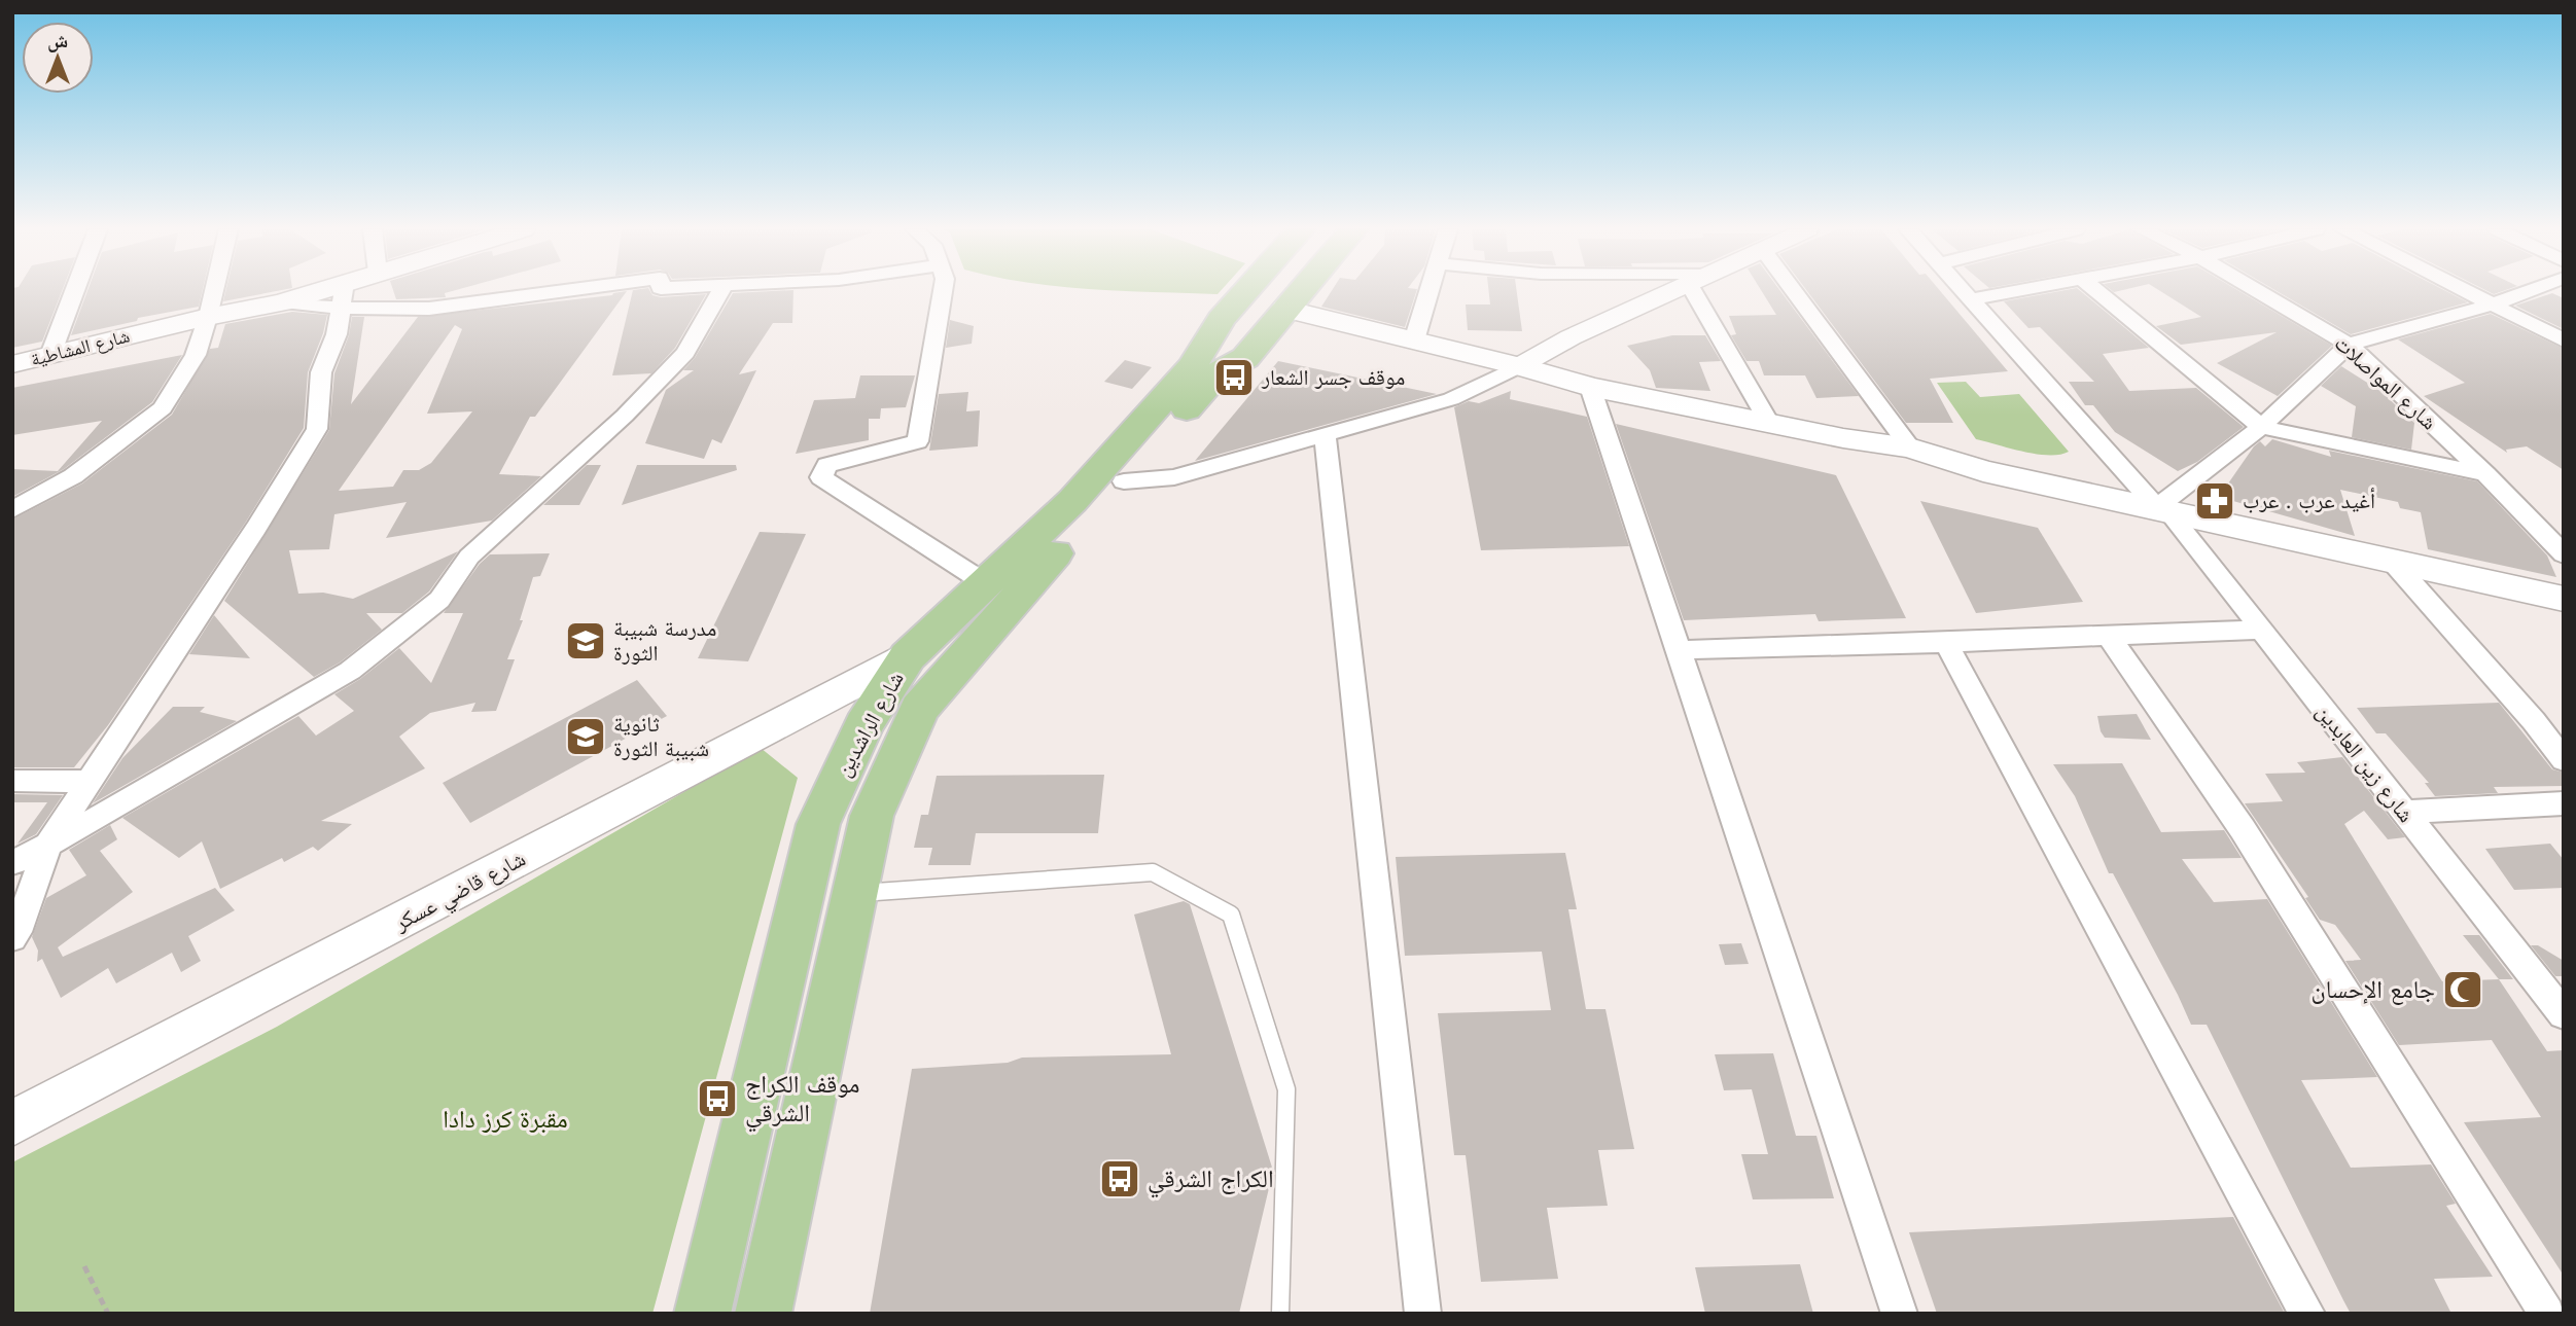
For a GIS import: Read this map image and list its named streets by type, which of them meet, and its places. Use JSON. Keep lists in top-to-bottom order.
{
  "streets": {
    "main road": ["شارع المشاطية", "شارع الراشدين", "شارع قاضي عسكر"],
    "street": ["شارع المواصلات", "شارع زين العابدين"]
  },
  "crossings": [
    ["شارع الراشدين", "شارع قاضي عسكر"]
  ],
  "parks": ["مقبرة كرز دادا"],
  "places": {
    "bus stop": ["موقف جسر الشعار", "موقف الكراج الشرقي", "الكراج الشرقي"],
    "pharmacy": ["أغيد عرب . عرب"],
    "school or university": ["مدرسة شبيبة الثورة", "ثانوية شبيبة الثورة"],
    "mosque": ["جامع الإحسان"]
  },
  "north": "top"
}
